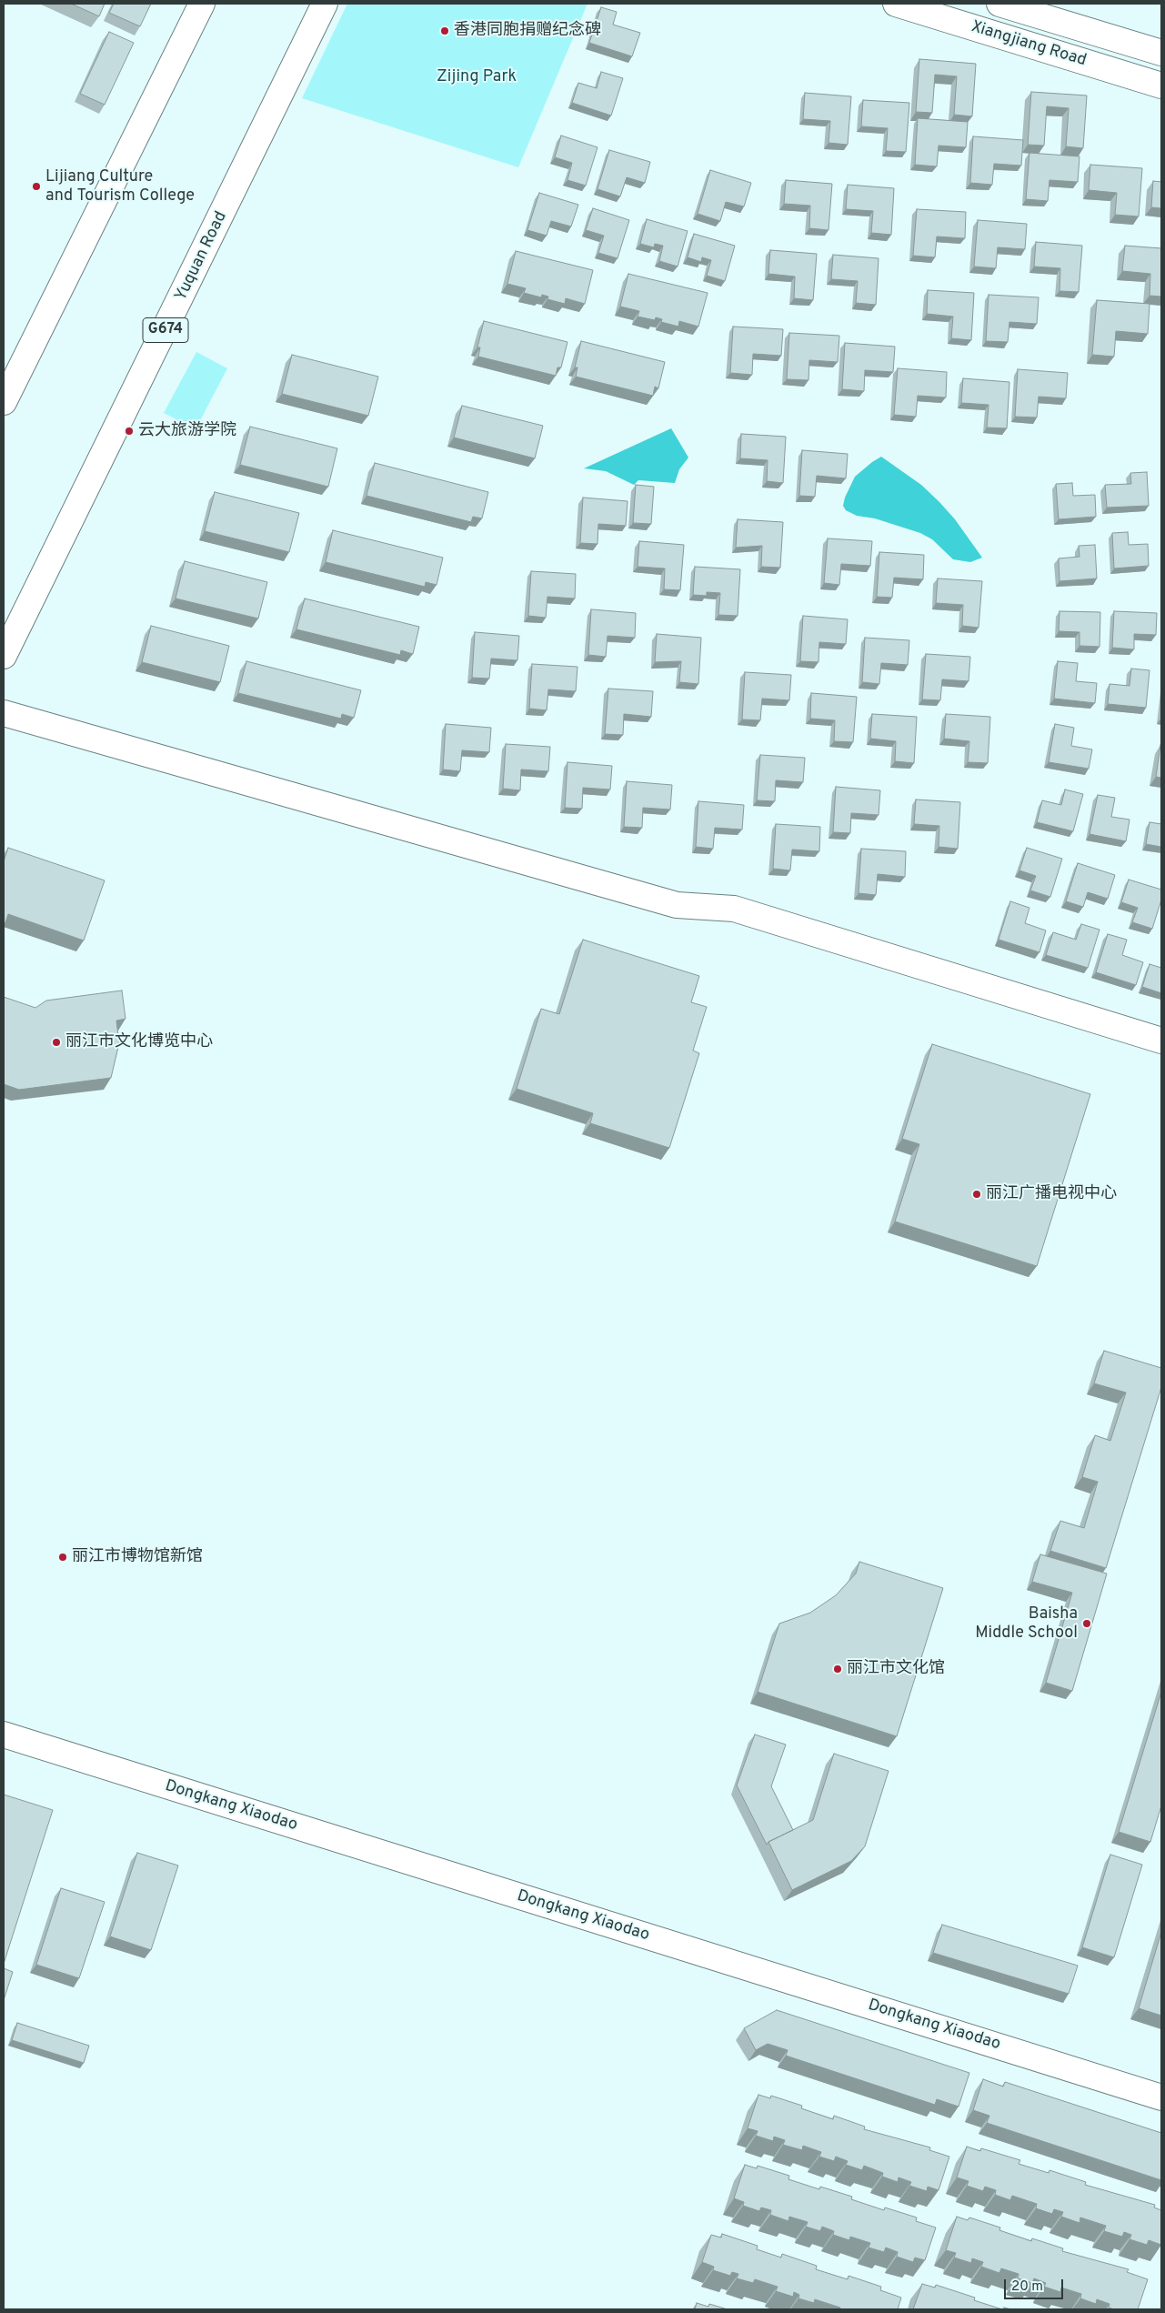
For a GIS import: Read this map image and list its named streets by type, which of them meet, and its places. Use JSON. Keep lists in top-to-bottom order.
{
  "streets": {
    "main road": [
      "Xiangjiang Road",
      "Yuquan Road",
      "G674",
      "Dongkang Xiaodao"
    ]
  },
  "parks": ["Zijing Park"],
  "places": [
    "香港同胞捐赠纪念碑",
    "Lijiang Culture and Tourism College",
    "云大旅游学院",
    "丽江市文化博览中心",
    "丽江广播电视中心",
    "丽江市博物馆新馆",
    "Baisha Middle School",
    "丽江市文化馆"
  ],
  "scale_bar": "20 m"
}
